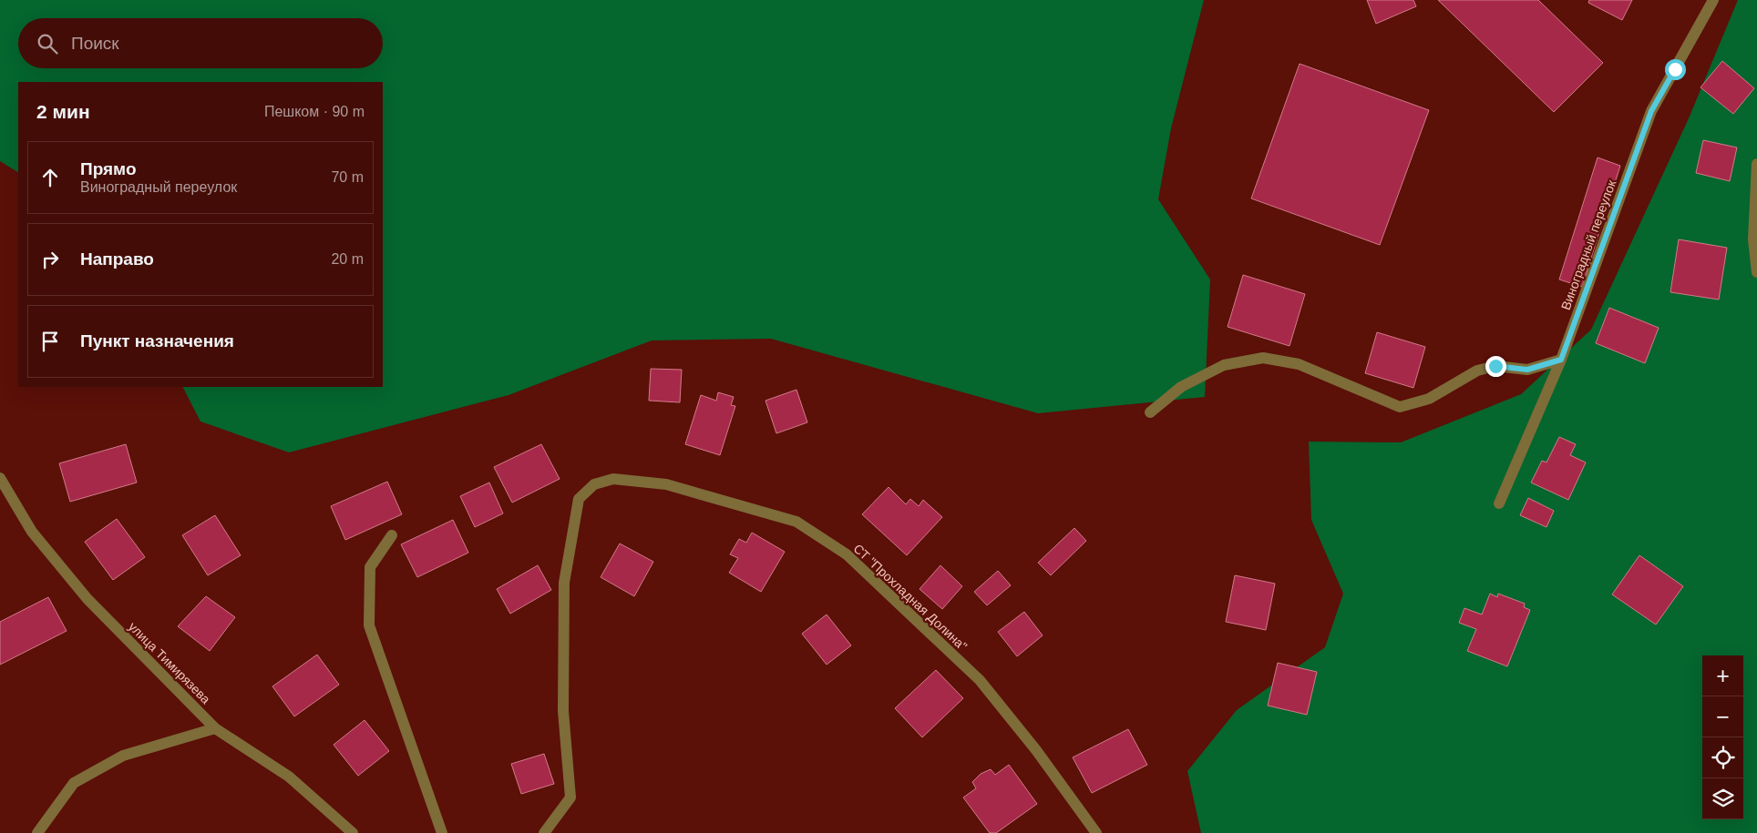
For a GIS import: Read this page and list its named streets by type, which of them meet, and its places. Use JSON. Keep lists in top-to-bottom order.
{
  "streets": {
    "street": ["Виноградный переулок", "СТ \"Прохладная Долина\"", "улица Тимирязева"]
  },
  "page": {
    "search": "Поиск",
    "heading": ["2 мин", "Пешком · 90 m"],
    "list": [
      ["Прямо", "Виноградный переулок", "70 m"],
      ["Направо", "20 m"],
      "Пункт назначения"
    ],
    "map_buttons": ["+", "−"]
  }
}
